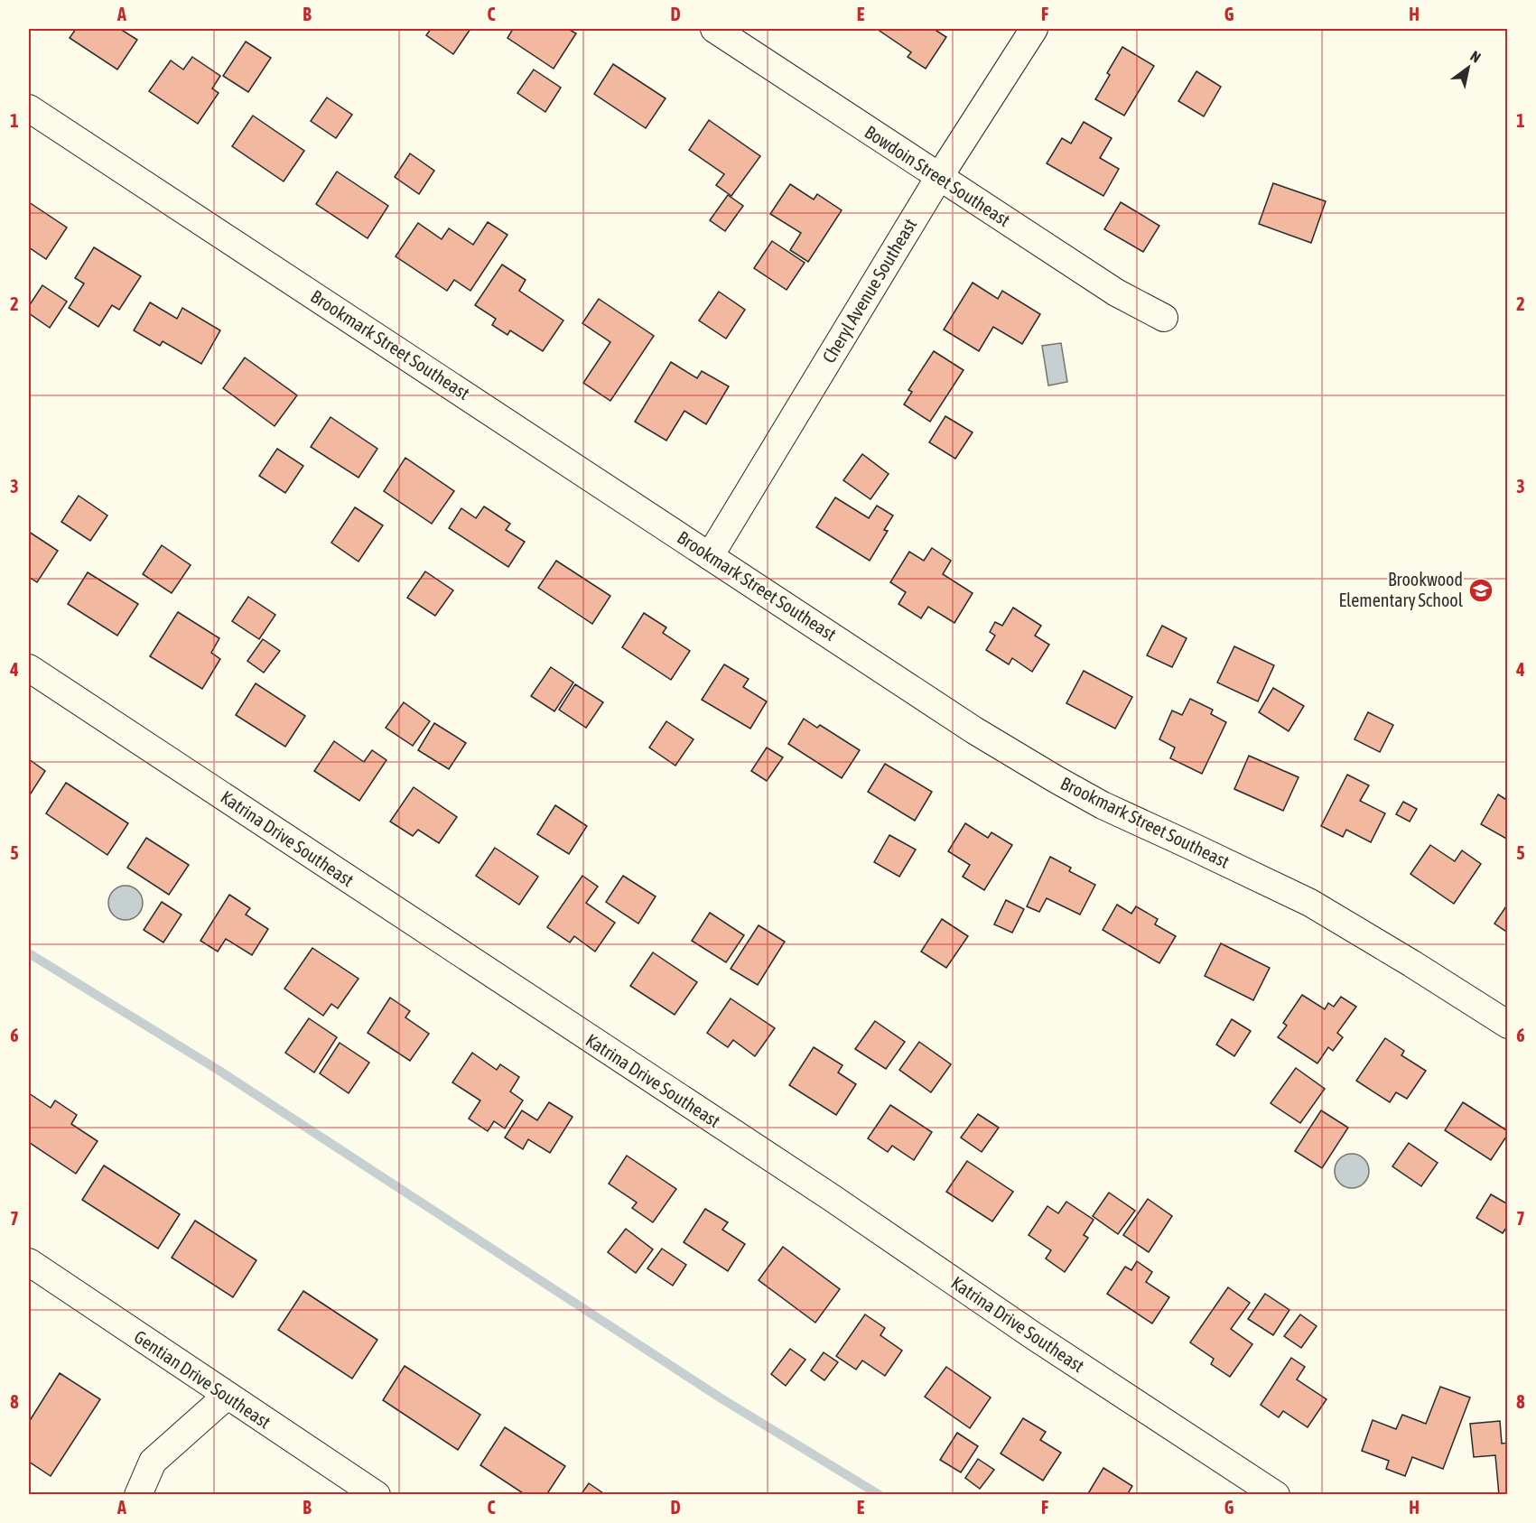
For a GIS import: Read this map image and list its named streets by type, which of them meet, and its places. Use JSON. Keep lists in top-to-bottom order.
{
  "streets": {
    "street": [
      "Bowdoin Street Southeast",
      "Cheryl Avenue Southeast",
      "Brookmark Street Southeast",
      "Katrina Drive Southeast",
      "Gentian Drive Southeast"
    ]
  },
  "crossings": [
    ["Bowdoin Street Southeast", "Cheryl Avenue Southeast"],
    ["Cheryl Avenue Southeast", "Brookmark Street Southeast"]
  ],
  "places": {
    "school or university": ["Brookwood Elementary School"]
  },
  "north": "top right",
  "grid": {
    "columns": [
      "A",
      "B",
      "C",
      "D",
      "E",
      "F",
      "G",
      "H"
    ],
    "rows": [
      "1",
      "2",
      "3",
      "4",
      "5",
      "6",
      "7",
      "8"
    ]
  }
}
